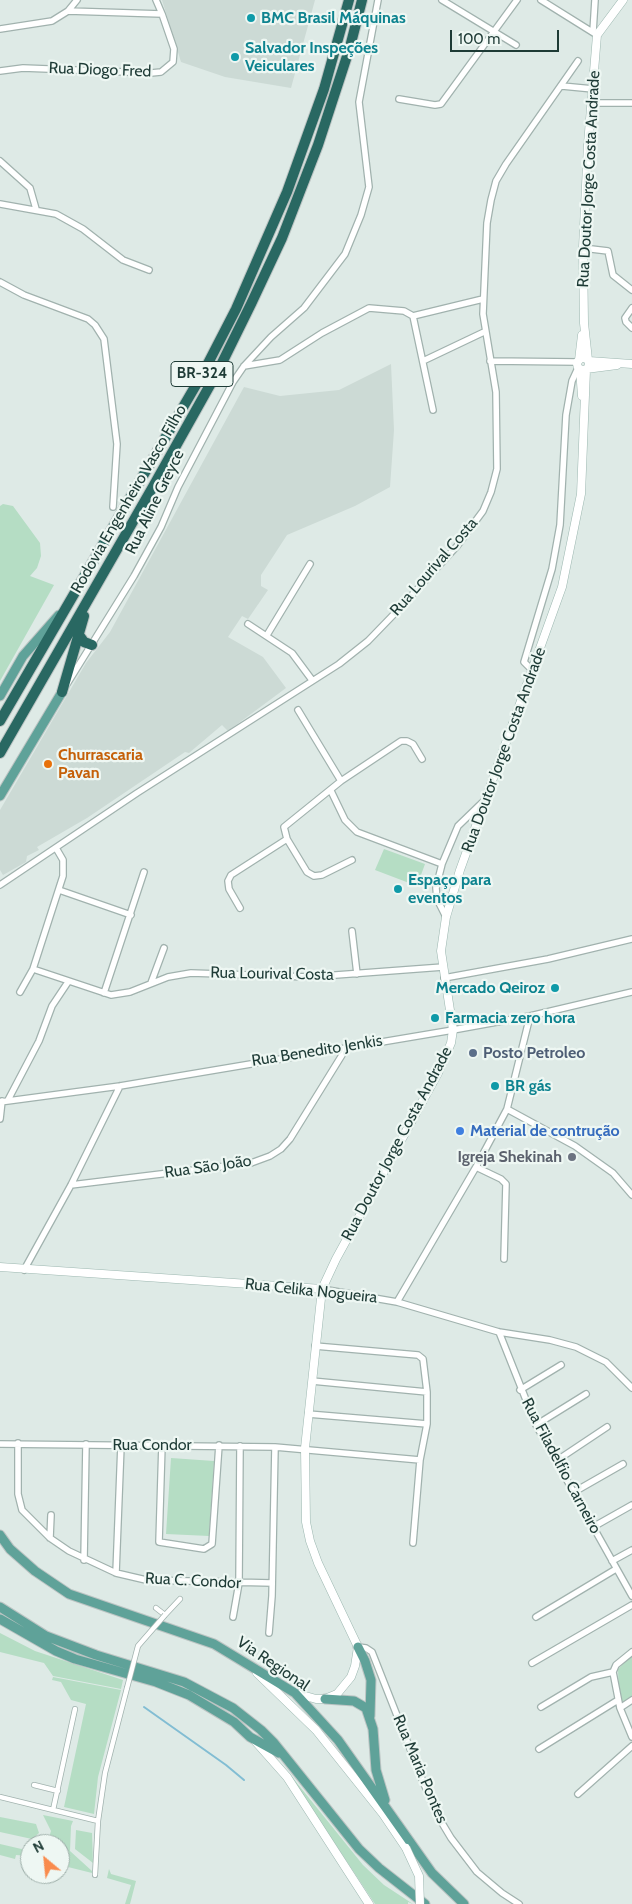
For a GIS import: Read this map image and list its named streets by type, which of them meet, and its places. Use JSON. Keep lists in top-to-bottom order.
{
  "streets": {
    "highway": ["BR-324", "Rodovia Engenheiro Vasco Filho"],
    "main road": [
      "Rua Doutor Jorge Costa Andrade",
      "Rua Aline Greyce",
      "Rua Celika Nogueira",
      "Via Regional"
    ],
    "street": [
      "Rua Diogo Fred",
      "Rua Lourival Costa",
      "Rua Benedito Jenkis",
      "Rua São João",
      "Rua Condor",
      "Rua Filadelfio Carneiro",
      "Rua C. Condor",
      "Rua Maria Pontes"
    ]
  },
  "crossings": [
    ["Rua Doutor Jorge Costa Andrade", "Rua Lourival Costa"],
    ["Rua Doutor Jorge Costa Andrade", "Rua Benedito Jenkis"],
    ["Rua Doutor Jorge Costa Andrade", "Rua Celika Nogueira"],
    ["Rua Doutor Jorge Costa Andrade", "Rua Condor"],
    ["Rua Doutor Jorge Costa Andrade", "Rua Maria Pontes"],
    ["Rua Benedito Jenkis", "Rua São João"],
    ["Rua Celika Nogueira", "Rua Filadelfio Carneiro"],
    ["Rua Condor", "Rua C. Condor"]
  ],
  "places": [
    "BMC Brasil Máquinas",
    "Salvador Inspeções Veiculares",
    "Churrascaria Pavan",
    "Espaço para eventos",
    "Mercado Qeiroz",
    "Farmacia zero hora",
    "Posto Petroleo",
    "BR gás",
    "Material de contrução",
    "Igreja Shekinah"
  ],
  "scale_bar": "100 m",
  "north": "top left"
}
